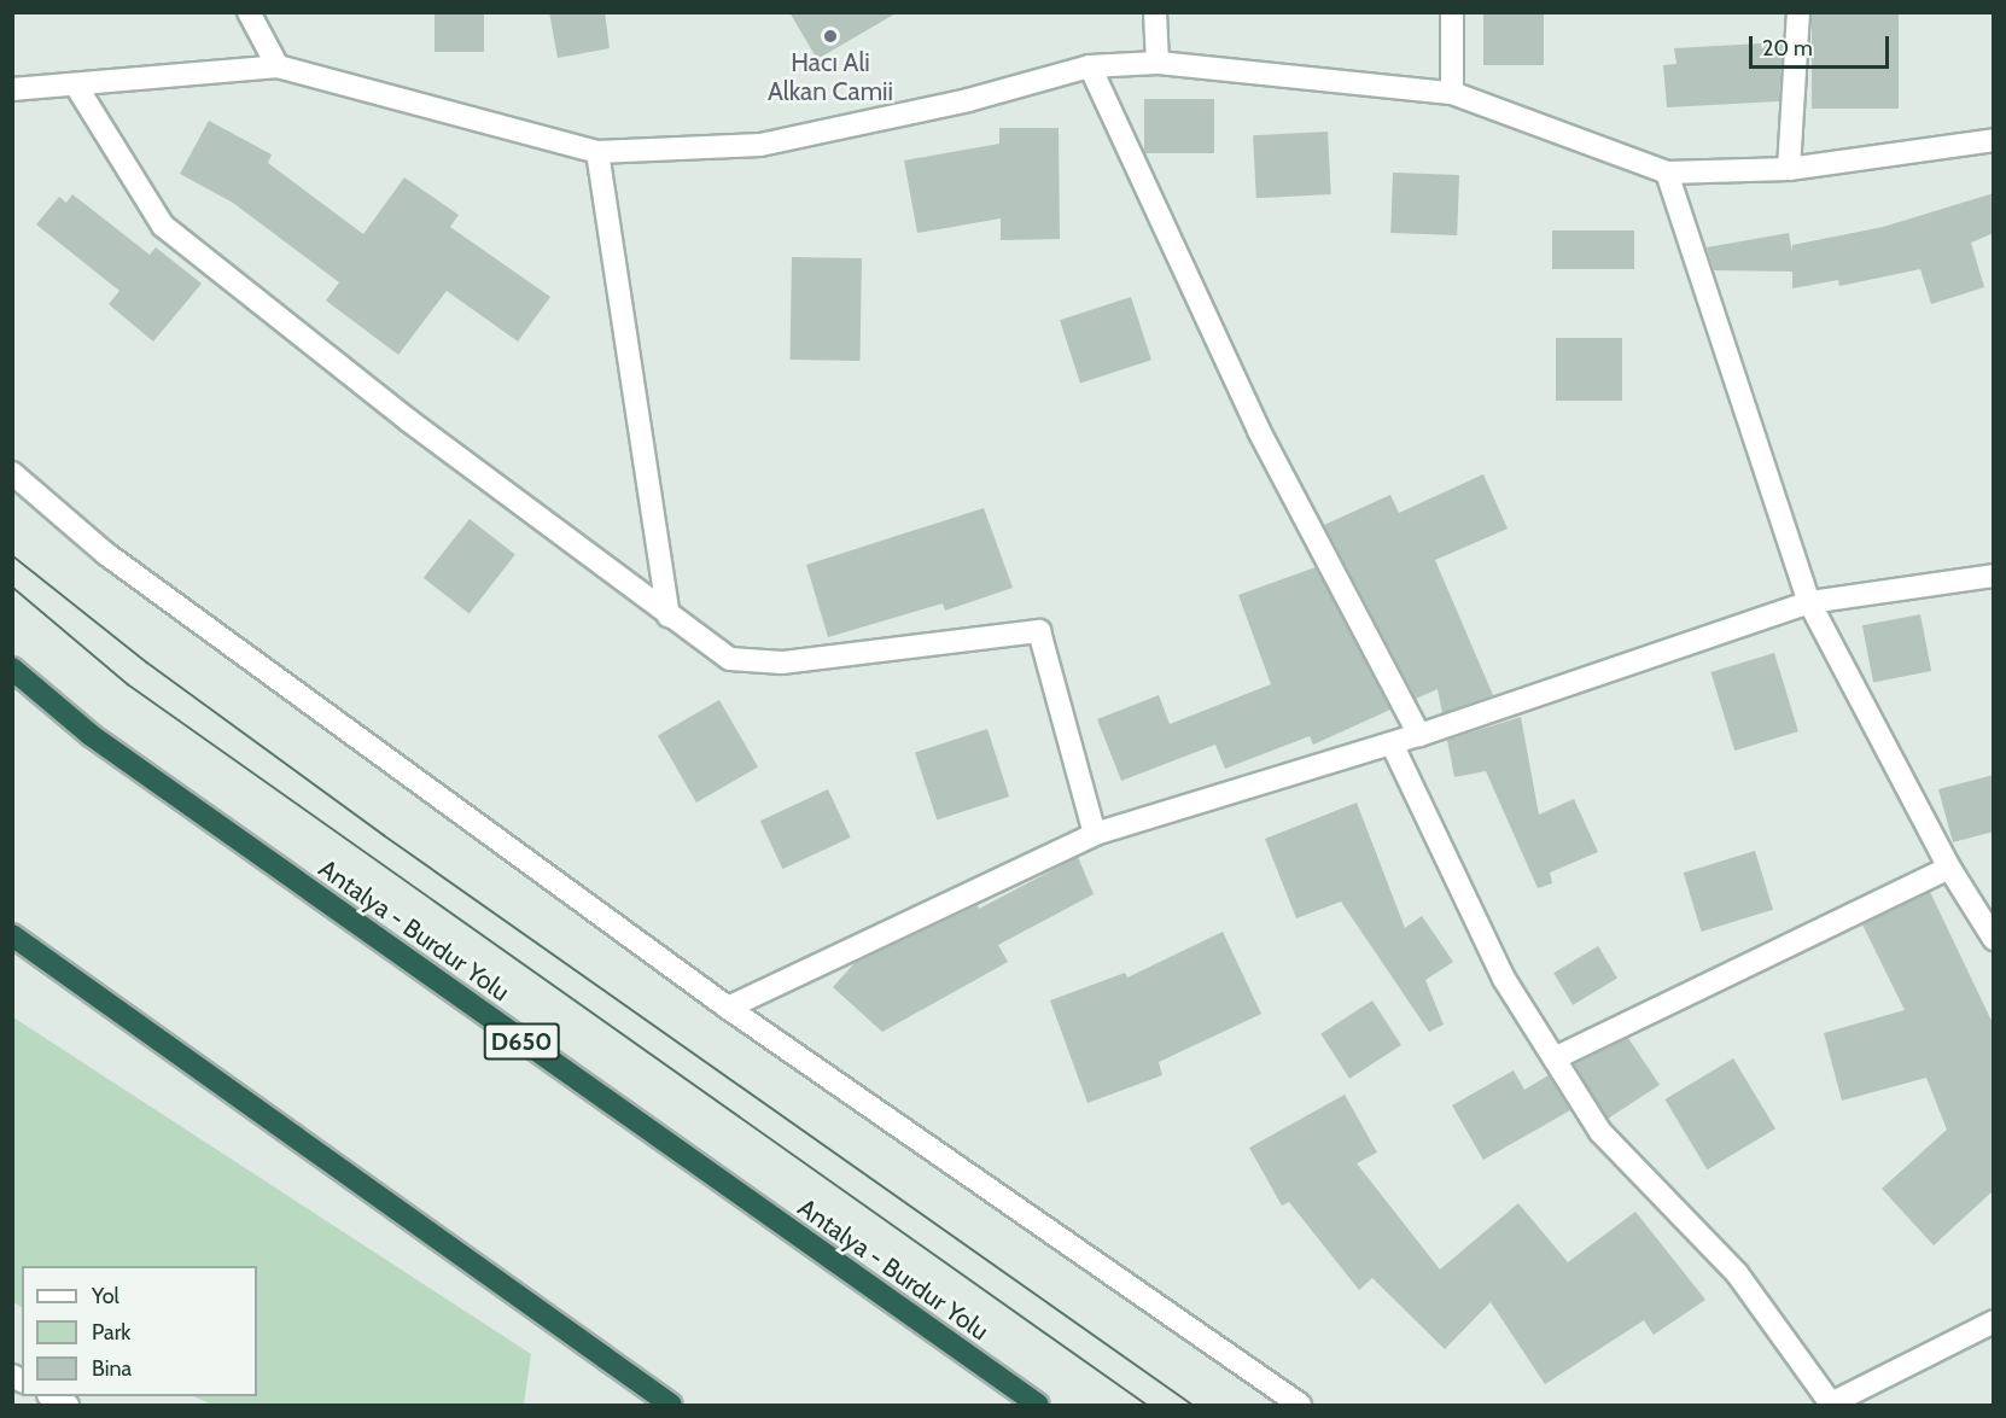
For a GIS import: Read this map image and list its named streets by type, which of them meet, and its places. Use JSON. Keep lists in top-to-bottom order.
{
  "streets": {
    "highway": ["Antalya - Burdur Yolu", "D650"]
  },
  "places": ["Hacı Ali Alkan Camii"],
  "legend": ["Yol", "Park", "Bina"],
  "scale_bar": "20 m"
}
